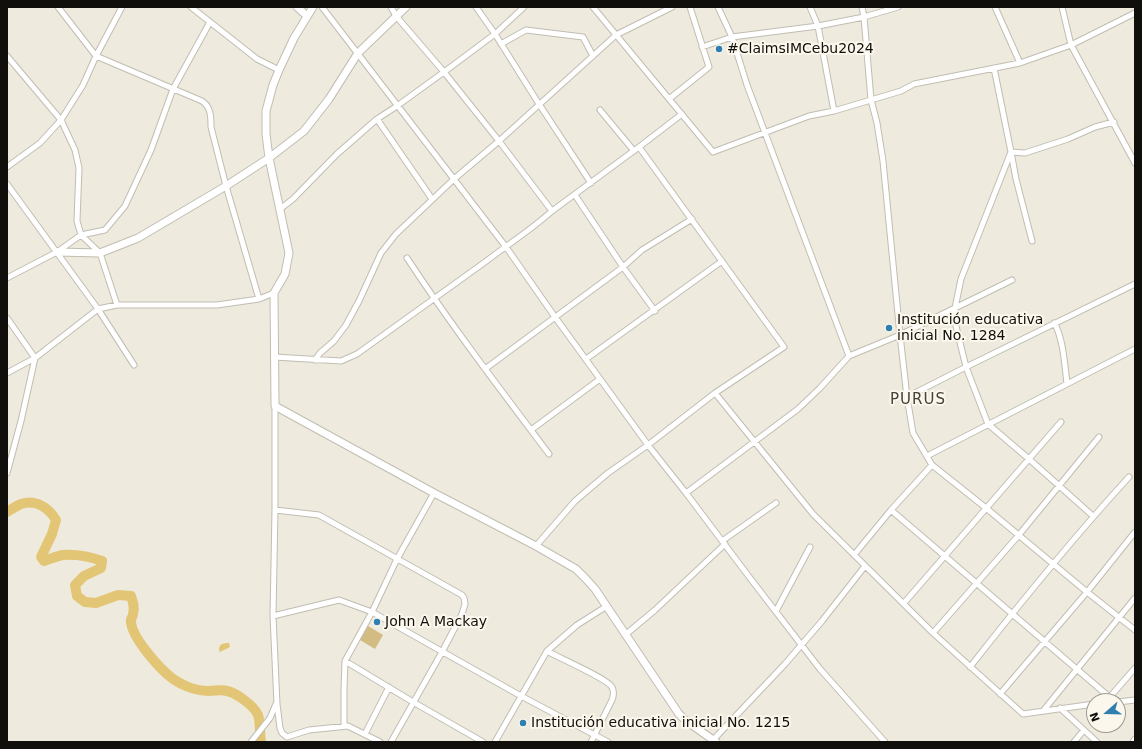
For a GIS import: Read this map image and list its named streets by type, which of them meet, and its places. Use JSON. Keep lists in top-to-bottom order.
{
  "districts": ["PURUS"],
  "places": [
    "#ClaimsIMCebu2024",
    "Institución educativa inicial No. 1284",
    "John A Mackay",
    "Institución educativa inicial No. 1215"
  ],
  "north": "left"
}
